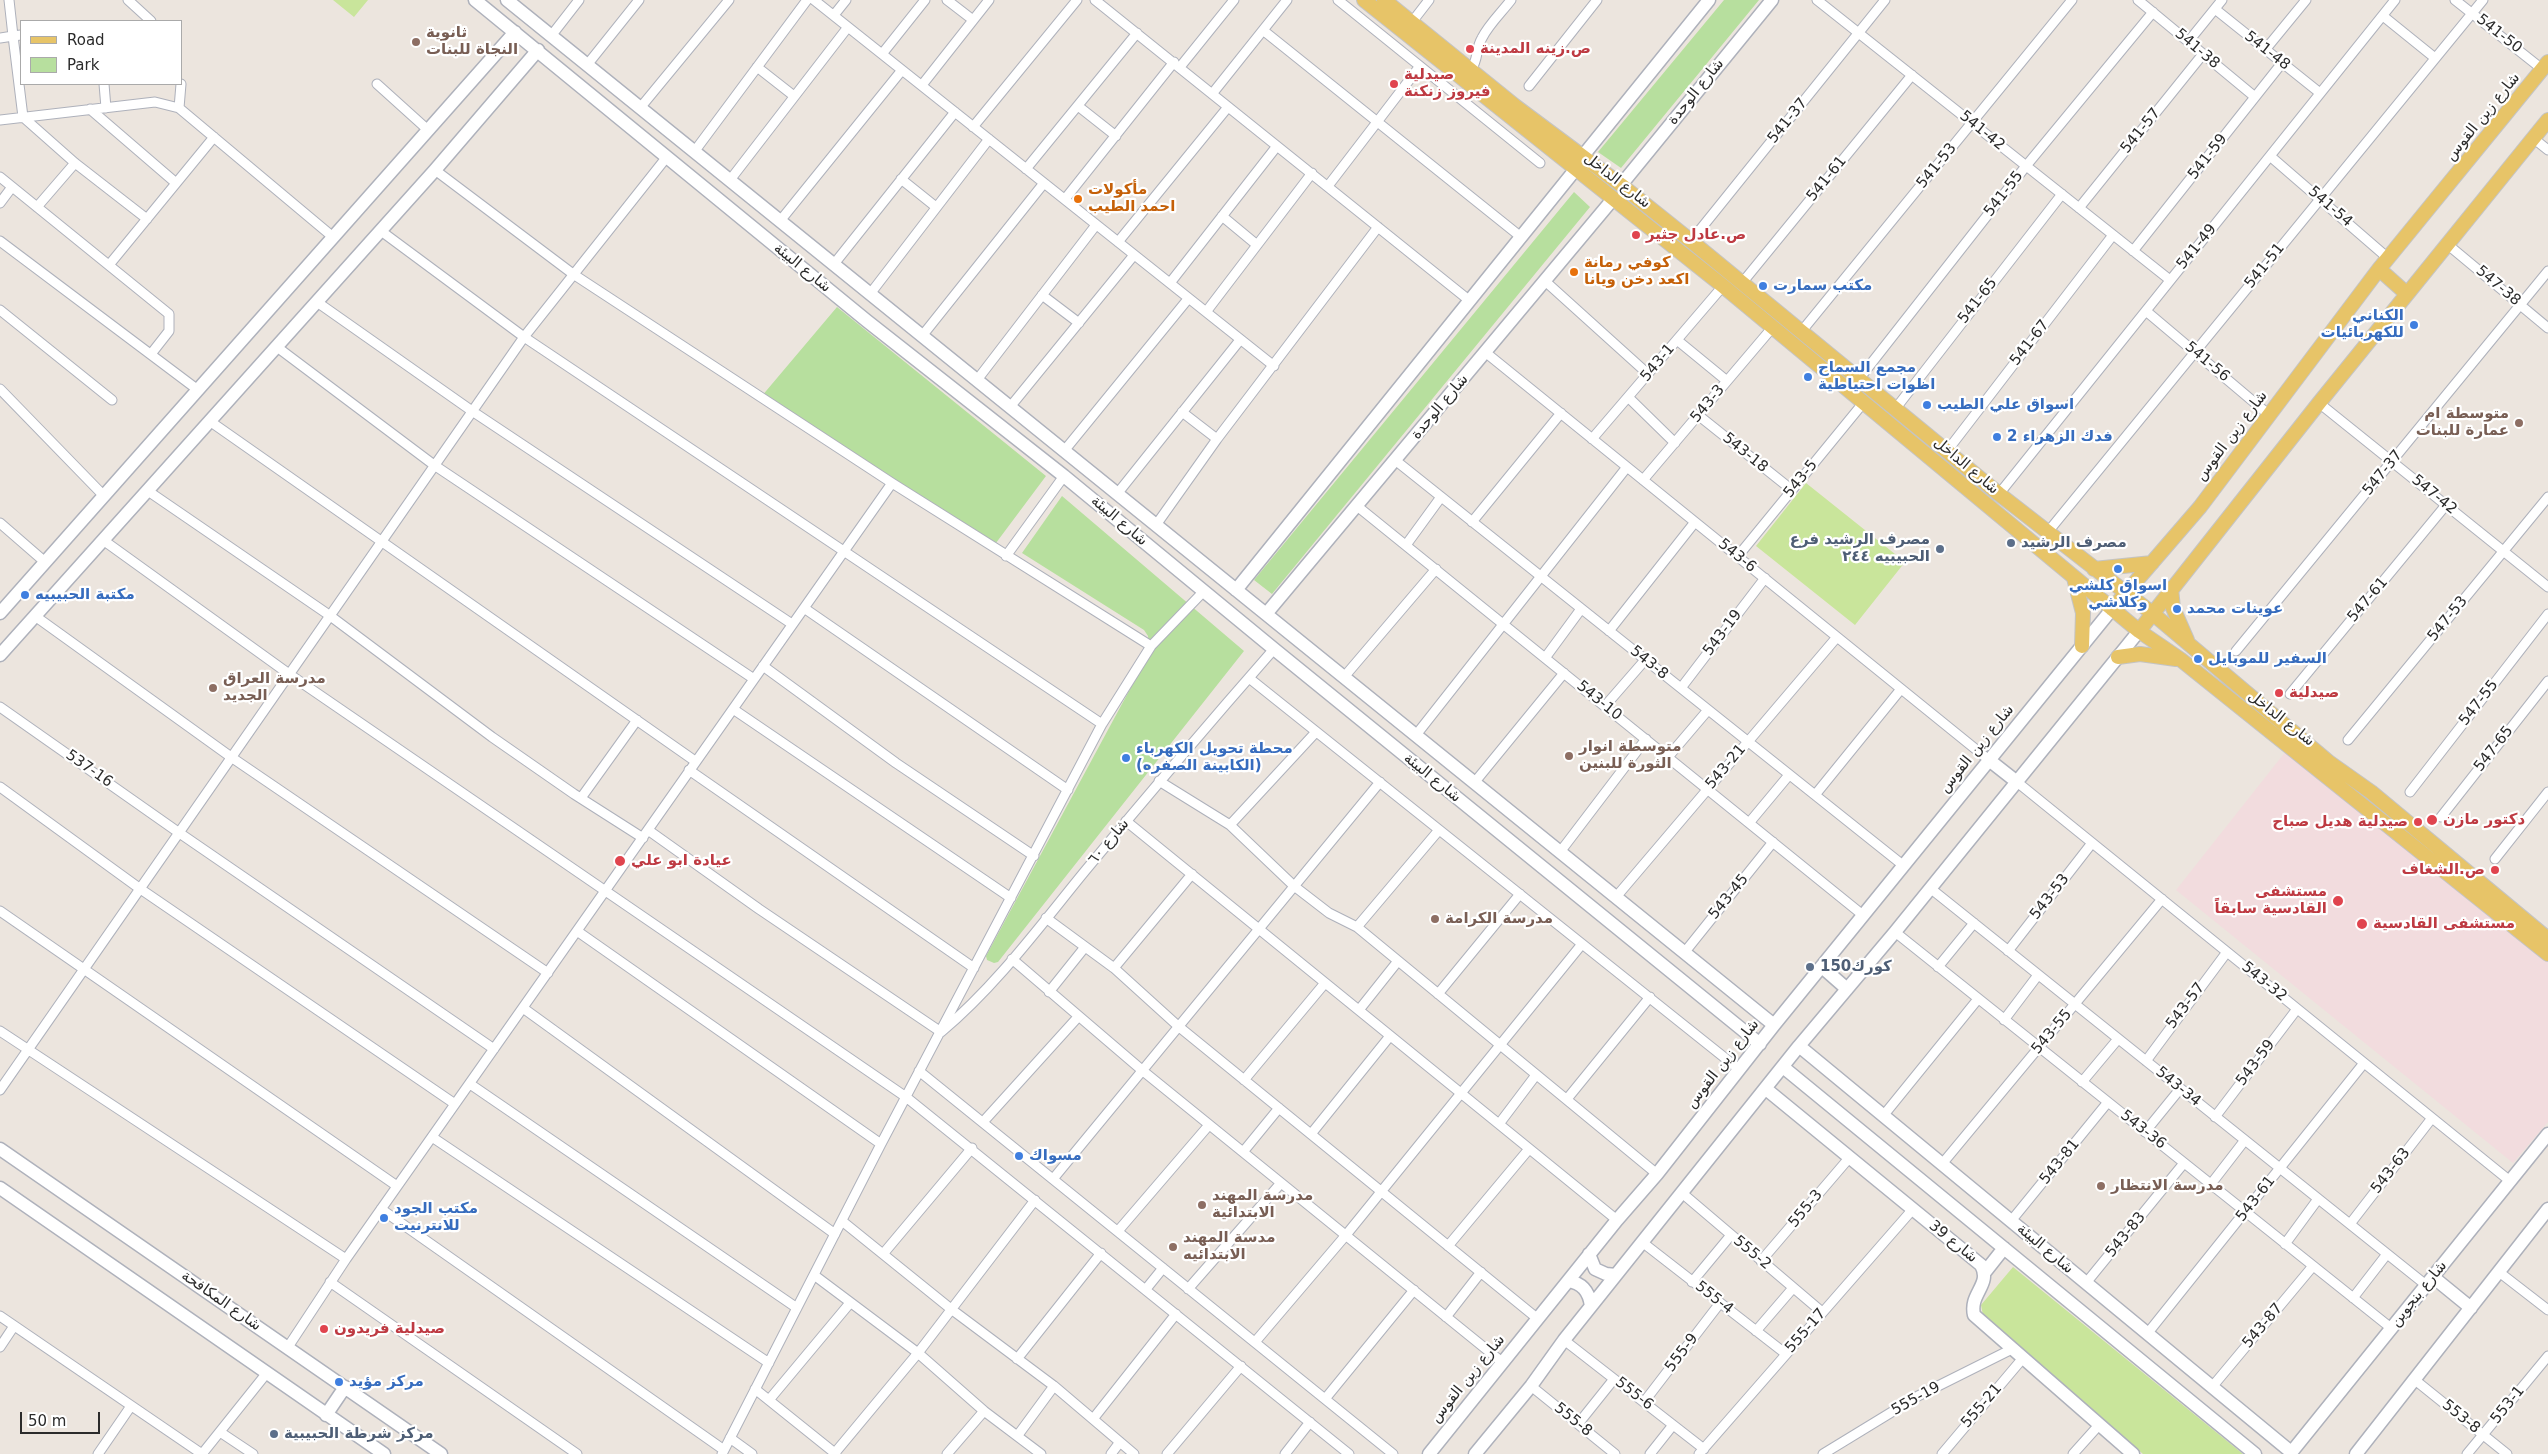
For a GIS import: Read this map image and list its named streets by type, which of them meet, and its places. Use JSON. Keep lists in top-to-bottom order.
{
  "streets": {
    "main road": ["شارع زين القوس", "شارع الداخل"],
    "street": [
      "541-50",
      "541-38",
      "541-48",
      "شارع الوحدة",
      "541-37",
      "541-42",
      "541-57",
      "541-59",
      "541-53",
      "541-61",
      "541-55",
      "541-54",
      "541-49",
      "541-51",
      "شارع البيئة",
      "547-38",
      "541-65",
      "541-67",
      "541-56",
      "543-1",
      "543-3",
      "543-18",
      "547-37",
      "543-5",
      "547-42",
      "543-6",
      "547-61",
      "547-53",
      "543-19",
      "543-8",
      "543-10",
      "547-55",
      "547-65",
      "543-21",
      "537-16",
      "شارع ٦٠",
      "543-45",
      "543-53",
      "543-32",
      "543-57",
      "543-55",
      "543-59",
      "543-34",
      "543-36",
      "543-81",
      "543-63",
      "543-61",
      "555-3",
      "543-83",
      "شارع 39",
      "555-2",
      "شارع بنجوين",
      "555-4",
      "شارع المكافحة",
      "543-87",
      "555-17",
      "555-9",
      "555-6",
      "555-19",
      "553-1",
      "555-21",
      "553-8",
      "555-8"
    ]
  },
  "crossings": [
    ["541-50", "شارع زين القوس"],
    ["541-50", "541-51"],
    ["541-38", "541-57"],
    ["541-38", "541-59"],
    ["541-38", "541-55"],
    ["541-48", "541-59"],
    ["541-48", "541-49"],
    ["شارع الوحدة", "شارع الداخل"],
    ["شارع الوحدة", "شارع البيئة"],
    ["شارع الوحدة", "543-6"],
    ["شارع الوحدة", "543-8"],
    ["شارع الوحدة", "543-10"],
    ["شارع زين القوس", "شارع الداخل"],
    ["شارع زين القوس", "541-54"],
    ["شارع زين القوس", "شارع البيئة"],
    ["شارع زين القوس", "541-56"],
    ["شارع زين القوس", "543-6"],
    ["شارع زين القوس", "543-8"],
    ["شارع زين القوس", "543-10"],
    ["541-37", "541-42"],
    ["541-37", "شارع الداخل"],
    ["541-42", "541-57"],
    ["541-42", "541-59"],
    ["541-42", "541-53"],
    ["541-42", "541-61"],
    ["541-42", "541-55"],
    ["541-42", "541-49"],
    ["541-42", "541-65"],
    ["541-42", "541-67"],
    ["541-53", "شارع الداخل"],
    ["541-61", "شارع الداخل"],
    ["شارع الداخل", "541-55"],
    ["شارع الداخل", "541-49"],
    ["شارع الداخل", "541-51"],
    ["شارع الداخل", "541-65"],
    ["شارع الداخل", "541-67"],
    ["شارع الداخل", "543-1"],
    ["شارع الداخل", "543-3"],
    ["شارع الداخل", "543-5"],
    ["541-54", "541-49"],
    ["541-54", "541-51"],
    ["541-49", "541-56"],
    ["541-51", "541-56"],
    ["شارع البيئة", "543-21"],
    ["شارع البيئة", "شارع ٦٠"],
    ["شارع البيئة", "543-45"],
    ["شارع البيئة", "543-55"],
    ["شارع البيئة", "543-81"],
    ["شارع البيئة", "543-61"],
    ["شارع البيئة", "543-83"],
    ["شارع البيئة", "شارع بنجوين"],
    ["شارع البيئة", "543-87"],
    ["547-38", "547-37"],
    ["543-1", "543-6"],
    ["543-3", "543-18"],
    ["543-3", "543-6"],
    ["543-18", "543-5"],
    ["547-37", "547-42"],
    ["543-5", "543-6"],
    ["547-42", "547-61"],
    ["547-42", "547-53"],
    ["543-6", "543-19"],
    ["543-6", "543-21"],
    ["543-19", "543-8"],
    ["543-8", "543-21"],
    ["543-10", "543-21"],
    ["543-10", "543-45"],
    ["543-53", "543-32"],
    ["543-53", "543-34"],
    ["543-32", "543-57"],
    ["543-32", "543-55"],
    ["543-32", "543-59"],
    ["543-32", "543-63"],
    ["543-32", "543-61"],
    ["543-32", "شارع بنجوين"],
    ["543-57", "543-34"],
    ["543-55", "543-34"],
    ["543-55", "543-36"],
    ["543-59", "543-34"],
    ["543-34", "543-63"],
    ["543-34", "543-61"],
    ["543-34", "شارع بنجوين"],
    ["543-36", "543-81"],
    ["543-36", "543-61"],
    ["543-36", "543-83"],
    ["543-36", "شارع بنجوين"],
    ["543-36", "543-87"],
    ["555-3", "شارع 39"],
    ["555-3", "555-2"],
    ["شارع 39", "555-17"],
    ["شارع 39", "555-19"],
    ["شارع 39", "555-21"],
    ["555-2", "555-17"],
    ["555-4", "555-17"],
    ["555-4", "555-9"],
    ["555-17", "555-6"],
    ["555-9", "555-6"],
    ["553-1", "553-8"]
  ],
  "places": [
    "ثانوية النجاة للبنات",
    "ص.زينه المدينة",
    "صيدلية فيروز زنكنة",
    "مأكولات احمد الطيب",
    "ص.عادل جثير",
    "كوفي رمانة اكعد دخن ويانا",
    "مكتب سمارت",
    "الكناني للكهربائيات",
    "مجمع السماح اظوات احتياطية",
    "اسواق علي الطيب",
    "متوسطة ام عمارة للبنات",
    "فدك الزهراء 2",
    "مصرف الرشيد",
    "مصرف الرشيد فرع الحبيبيه ٢٤٤",
    "اسواق كلشي وكلاشي",
    "مكتبة الحبيبيه",
    "عوينات محمد",
    "السفير للموبايل",
    "مدرسة العراق الجديد",
    "صيدلية",
    "متوسطة انوار الثورة للبنين",
    "محطة تحويل الكهرباء (الكابينة الصفره)",
    "دكتور مازن",
    "صيدلية هديل صباح",
    "عيادة ابو علي",
    "ص.الشغاف",
    "مستشفى القادسية سابقاً",
    "مدرسة الكرامة",
    "مستشفى القادسية",
    "كورك150",
    "مسواك",
    "مدرسة الانتظار",
    "مدرسة المهند الابتدائية",
    "مكتب الجود للانترنيت",
    "مدسة المهند الابتدائيه",
    "صيدلية فريدون",
    "مركز مؤيد",
    "مركز شرطة الحبيبية"
  ],
  "legend": ["Road", "Park"],
  "scale_bar": "50 m"
}
